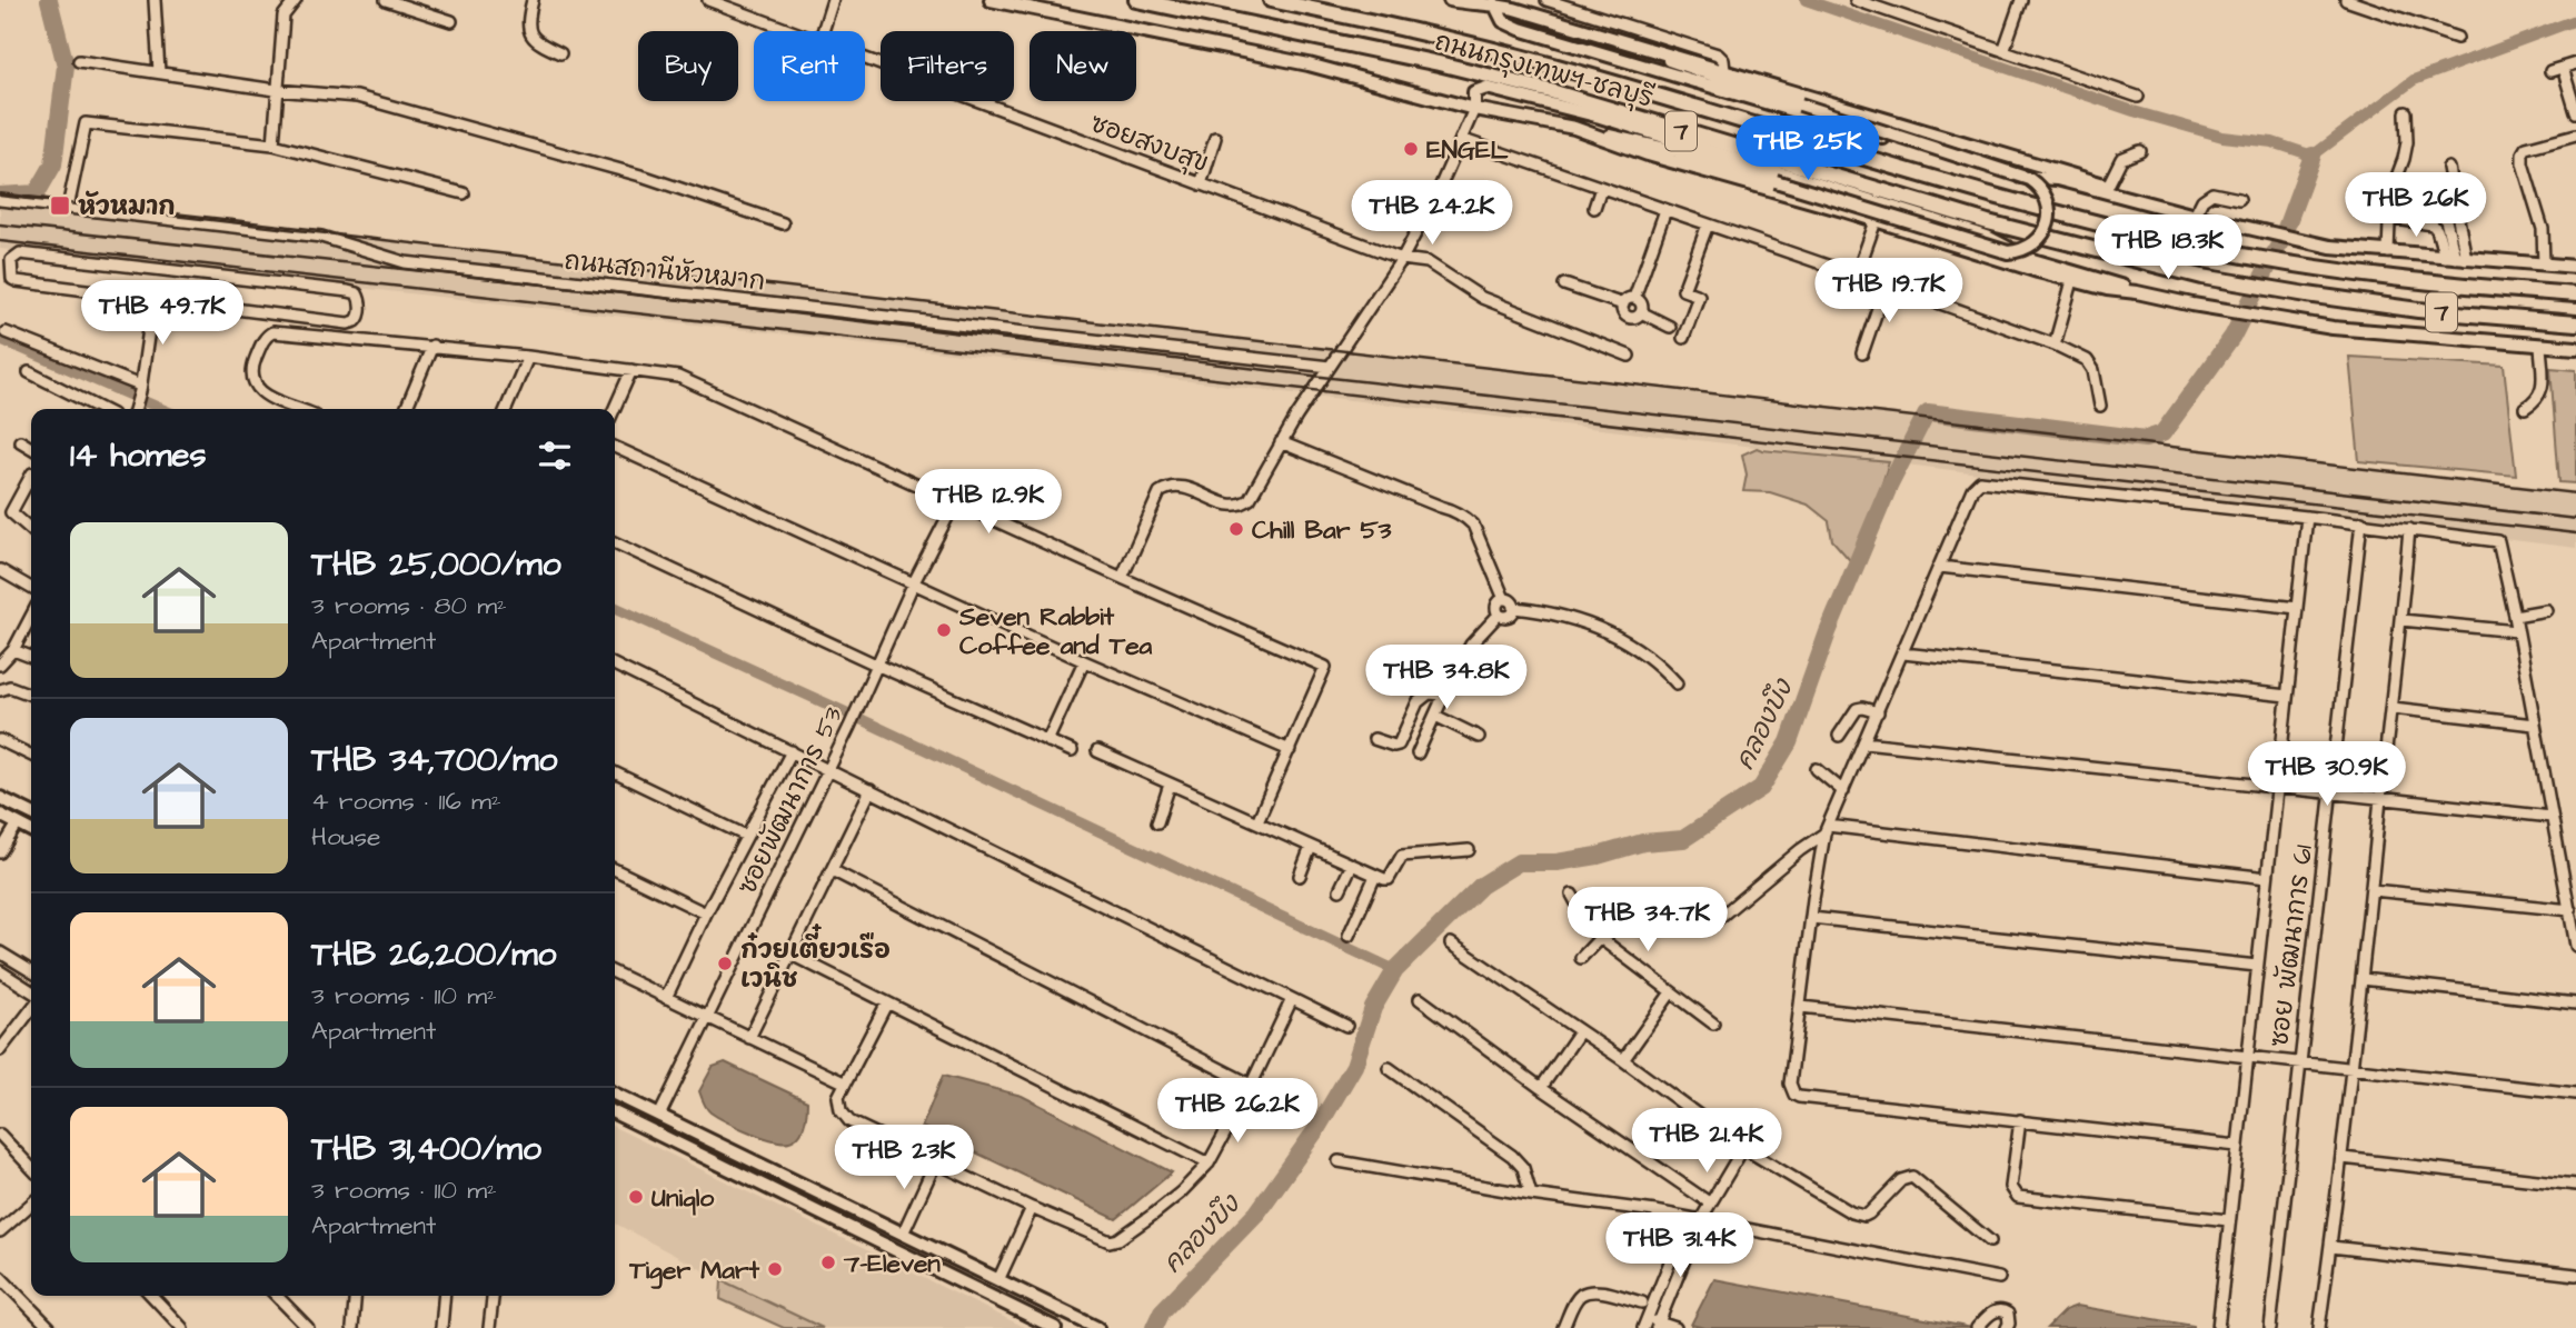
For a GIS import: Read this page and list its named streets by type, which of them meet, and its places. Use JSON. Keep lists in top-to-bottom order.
{
  "streets": {
    "highway": ["ถนนกรุงเทพฯ-ชลบุรี", "7"],
    "street": [
      "ซอยสงบสุข",
      "ถนนสถานีหัวหมาก",
      "ซอยพัฒนาการ 53",
      "ซอย พัฒนาการ 61"
    ]
  },
  "water": ["คลองบึง"],
  "places": {
    "other": [
      "ENGEL",
      "Chill Bar 53",
      "Seven Rabbit Coffee and Tea",
      "ก๋วยเตี๋ยวเรือ เวนิช",
      "Uniqlo",
      "7-Eleven",
      "Tiger Mart"
    ],
    "transit": ["หัวหมาก"]
  },
  "page": {
    "chip": [
      "Buy",
      "Rent",
      "Filters",
      "New"
    ],
    "price": [
      "THB 25K",
      "THB 26K",
      "THB 24.2K",
      "THB 18.3K",
      "THB 19.7K",
      "THB 49.7K",
      "THB 12.9K",
      "THB 34.8K",
      "THB 30.9K",
      "THB 34.7K",
      "THB 26.2K",
      "THB 21.4K",
      "THB 23K",
      "THB 31.4K"
    ],
    "heading": "14 homes",
    "list": [
      {
        "name": "THB 25,000/mo",
        "note": "3 rooms · 80 m² · Apartment"
      },
      {
        "name": "THB 34,700/mo",
        "note": "4 rooms · 116 m² · House"
      },
      {
        "name": "THB 26,200/mo",
        "note": "3 rooms · 110 m² · Apartment"
      },
      {
        "name": "THB 31,400/mo",
        "note": "3 rooms · 110 m² · Apartment"
      }
    ]
  }
}
